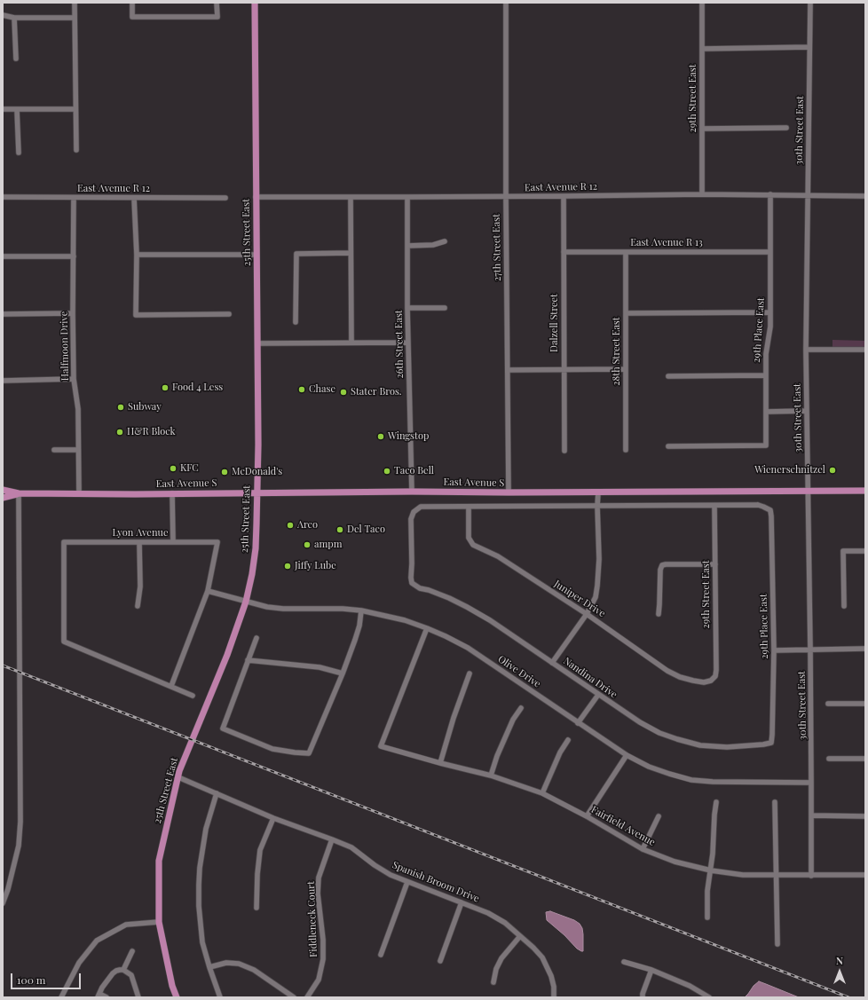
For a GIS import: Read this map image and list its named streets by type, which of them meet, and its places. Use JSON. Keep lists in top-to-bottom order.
{
  "streets": {
    "main road": ["25th Street East", "East Avenue S"],
    "street": [
      "29th Street East",
      "30th Street East",
      "East Avenue R 12",
      "East Avenue R 13",
      "27th Street East",
      "Dalzell Street",
      "29th Place East",
      "26th Street East",
      "Halfmoon Drive",
      "28th Street East",
      "Lyon Avenue",
      "Juniper Drive",
      "Olive Drive",
      "Nandina Drive",
      "Fairfield Avenue",
      "Spanish Broom Drive",
      "Fiddleneck Court"
    ]
  },
  "crossings": [
    ["29th Street East", "East Avenue R 12"],
    ["29th Street East", "29th Place East"],
    ["29th Street East", "Juniper Drive"],
    ["30th Street East", "East Avenue R 12"],
    ["30th Street East", "East Avenue S"],
    ["30th Street East", "Olive Drive"],
    ["30th Street East", "Fairfield Avenue"],
    ["East Avenue R 12", "25th Street East"],
    ["East Avenue R 12", "27th Street East"],
    ["East Avenue R 12", "Dalzell Street"],
    ["East Avenue R 12", "29th Place East"],
    ["East Avenue R 12", "26th Street East"],
    ["East Avenue R 12", "Halfmoon Drive"],
    ["25th Street East", "East Avenue S"],
    ["25th Street East", "Olive Drive"],
    ["25th Street East", "Spanish Broom Drive"],
    ["East Avenue R 13", "Dalzell Street"],
    ["East Avenue R 13", "29th Place East"],
    ["East Avenue R 13", "28th Street East"],
    ["27th Street East", "East Avenue S"],
    ["29th Place East", "Nandina Drive"],
    ["26th Street East", "East Avenue S"],
    ["Halfmoon Drive", "East Avenue S"],
    ["Lyon Avenue", "Olive Drive"],
    ["Juniper Drive", "Nandina Drive"],
    ["Olive Drive", "Fairfield Avenue"],
    ["Spanish Broom Drive", "Fiddleneck Court"]
  ],
  "places": [
    "Food 4 Less",
    "Chase",
    "Stater Bros.",
    "Subway",
    "H&R Block",
    "Wingstop",
    "KFC",
    "Wienerschnitzel",
    "Taco Bell",
    "McDonald's",
    "Arco",
    "Del Taco",
    "ampm",
    "Jiffy Lube"
  ],
  "scale_bar": "100 m",
  "north": "top"
}
